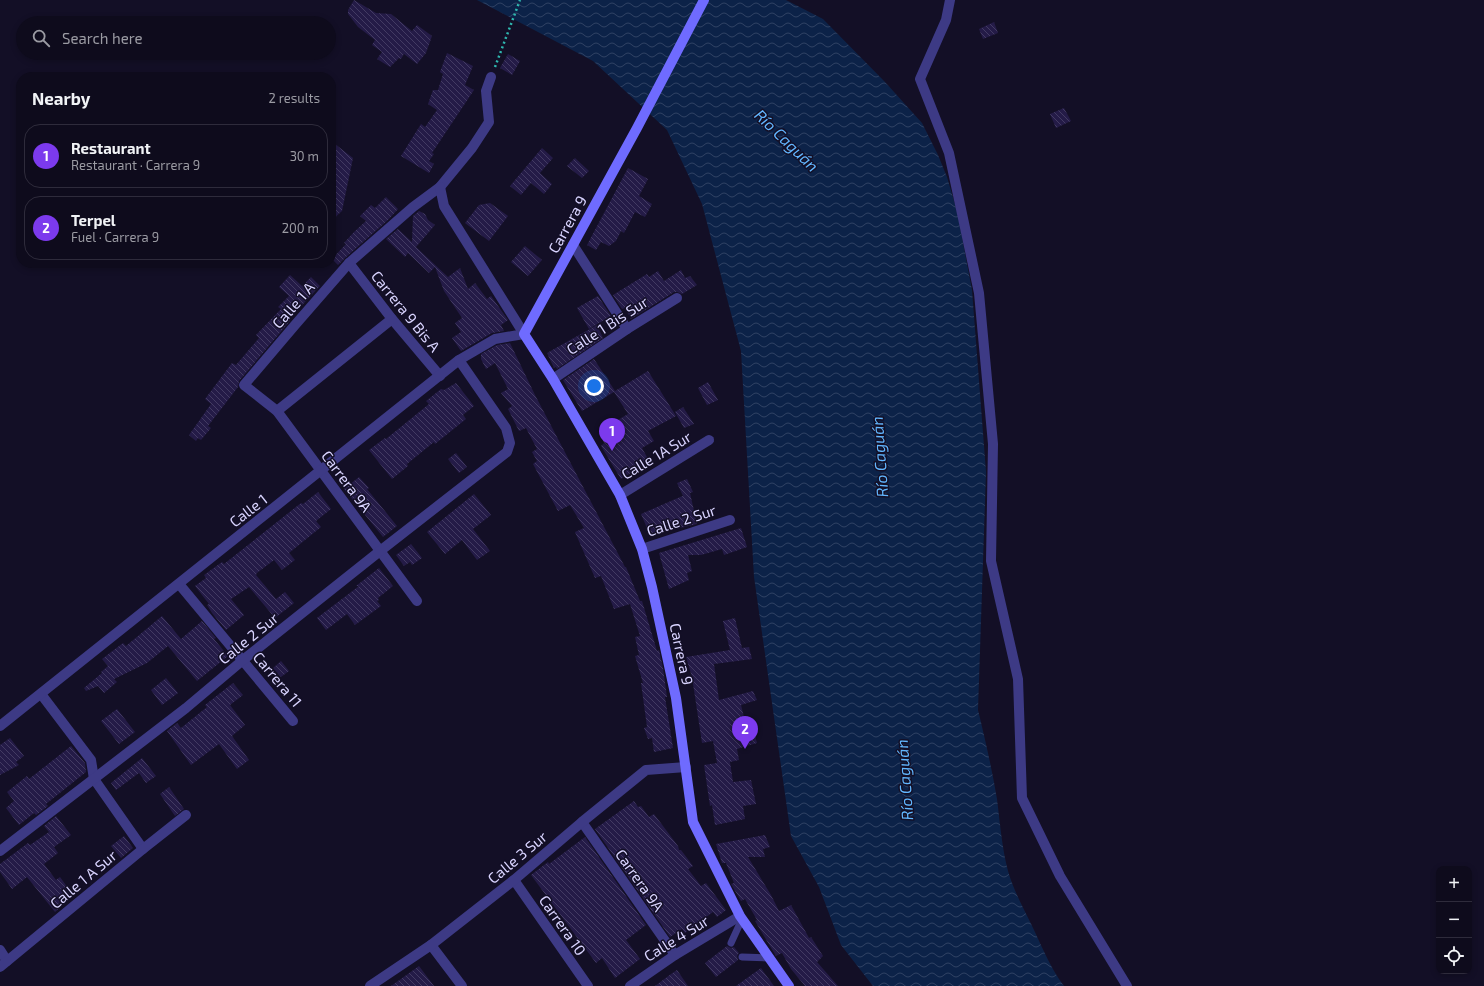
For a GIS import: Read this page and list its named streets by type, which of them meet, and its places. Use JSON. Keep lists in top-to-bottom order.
{
  "streets": {
    "main road": ["Carrera 9"],
    "street": [
      "Calle 1 A",
      "Carrera 9 Bis A",
      "Calle 1 Bis Sur",
      "Calle 1A Sur",
      "Carrera 9A",
      "Calle 1",
      "Calle 2 Sur",
      "Carrera 11",
      "Calle 3 Sur",
      "Calle 1 A Sur",
      "Carrera 10",
      "Calle 4 Sur"
    ]
  },
  "crossings": [
    ["Carrera 9", "Calle 1 A"],
    ["Carrera 9", "Calle 1 Bis Sur"],
    ["Carrera 9", "Calle 1A Sur"],
    ["Carrera 9", "Calle 1"],
    ["Carrera 9", "Calle 2 Sur"],
    ["Carrera 9", "Calle 3 Sur"],
    ["Carrera 9", "Calle 4 Sur"],
    ["Calle 1 A", "Carrera 9 Bis A"],
    ["Calle 1 A", "Carrera 9A"],
    ["Carrera 9 Bis A", "Calle 1"],
    ["Carrera 9A", "Calle 1"],
    ["Carrera 9A", "Calle 2 Sur"],
    ["Carrera 9A", "Calle 3 Sur"],
    ["Carrera 9A", "Calle 4 Sur"],
    ["Calle 1", "Calle 2 Sur"],
    ["Calle 1", "Carrera 11"],
    ["Calle 2 Sur", "Carrera 11"],
    ["Calle 3 Sur", "Carrera 10"]
  ],
  "water": ["Río Caguán"],
  "page": {
    "search": "Search here",
    "heading": ["Nearby", "2 results"],
    "list": [
      {
        "mark": "1",
        "name": "Restaurant",
        "note": "Restaurant · Carrera 9",
        "value": "30 m"
      },
      {
        "mark": "2",
        "name": "Terpel",
        "note": "Fuel · Carrera 9",
        "value": "200 m"
      }
    ],
    "pins": ["1", "2"],
    "map_buttons": ["+", "−"]
  }
}
